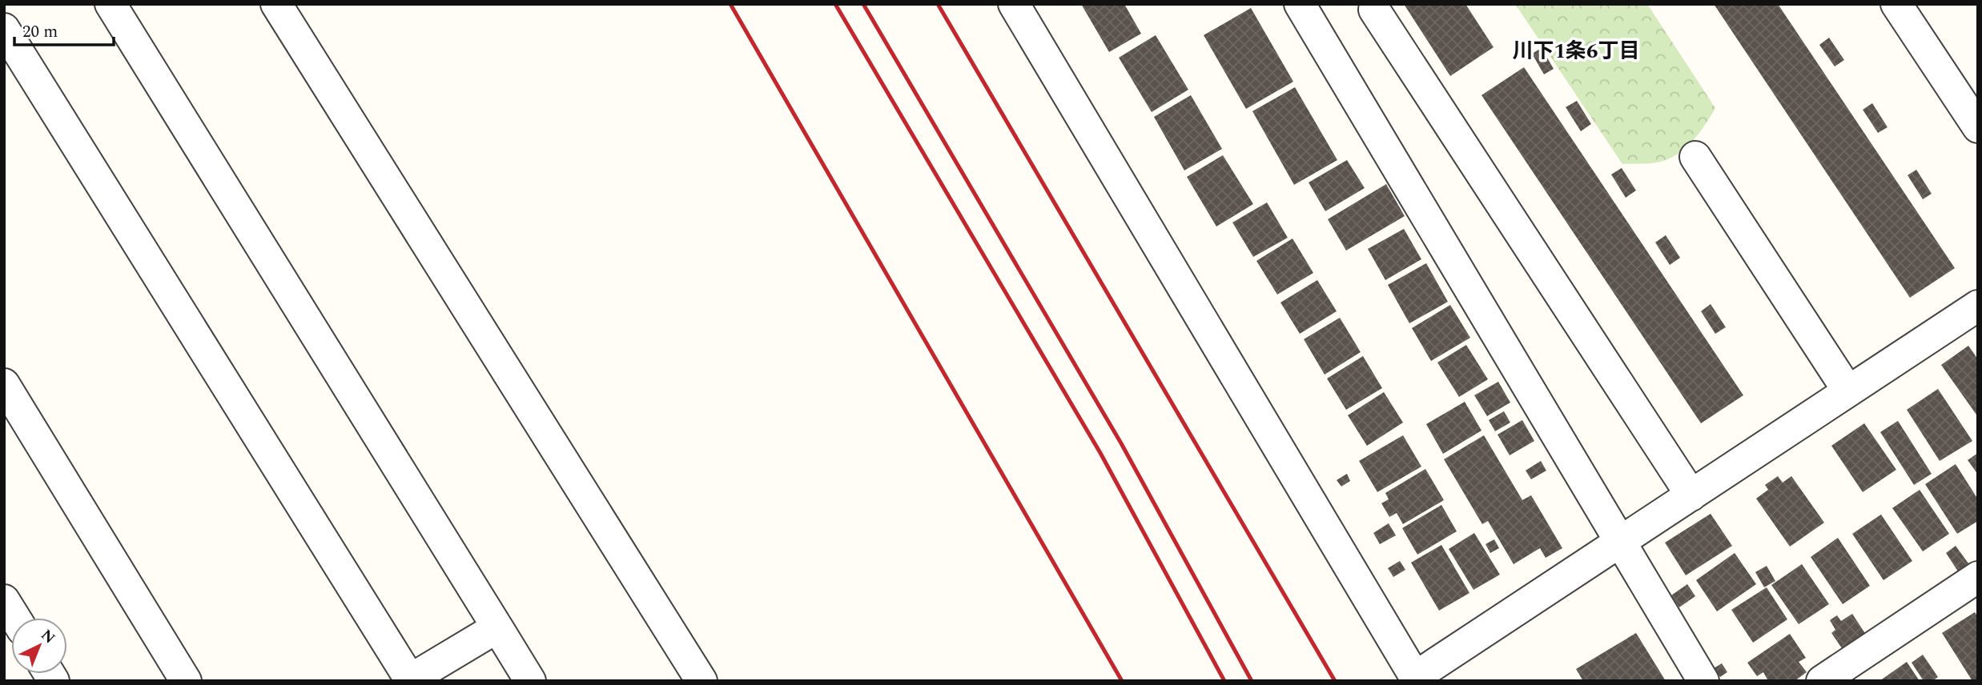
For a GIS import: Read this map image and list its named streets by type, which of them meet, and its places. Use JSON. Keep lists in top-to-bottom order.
{
  "districts": ["川下1条6丁目"],
  "scale_bar": "20 m",
  "north": "top right"
}
